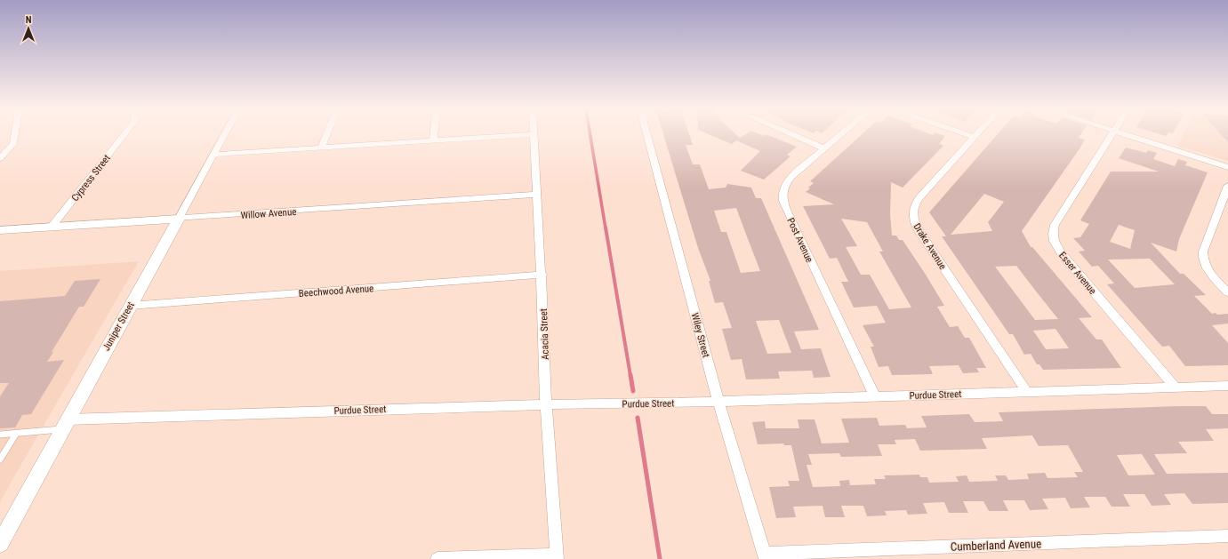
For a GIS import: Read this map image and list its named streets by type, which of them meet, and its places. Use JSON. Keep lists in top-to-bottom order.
{
  "streets": {
    "street": [
      "Cypress Street",
      "Willow Avenue",
      "Post Avenue",
      "Drake Avenue",
      "Esser Avenue",
      "Beechwood Avenue",
      "Juniper Street",
      "Acacia Street",
      "Wiley Street",
      "Purdue Street",
      "Cumberland Avenue"
    ]
  },
  "crossings": [
    ["Cypress Street", "Willow Avenue"],
    ["Willow Avenue", "Juniper Street"],
    ["Willow Avenue", "Acacia Street"],
    ["Post Avenue", "Purdue Street"],
    ["Drake Avenue", "Purdue Street"],
    ["Esser Avenue", "Purdue Street"],
    ["Beechwood Avenue", "Juniper Street"],
    ["Beechwood Avenue", "Acacia Street"],
    ["Juniper Street", "Purdue Street"],
    ["Acacia Street", "Purdue Street"],
    ["Wiley Street", "Purdue Street"],
    ["Wiley Street", "Cumberland Avenue"]
  ],
  "north": "top"
}
